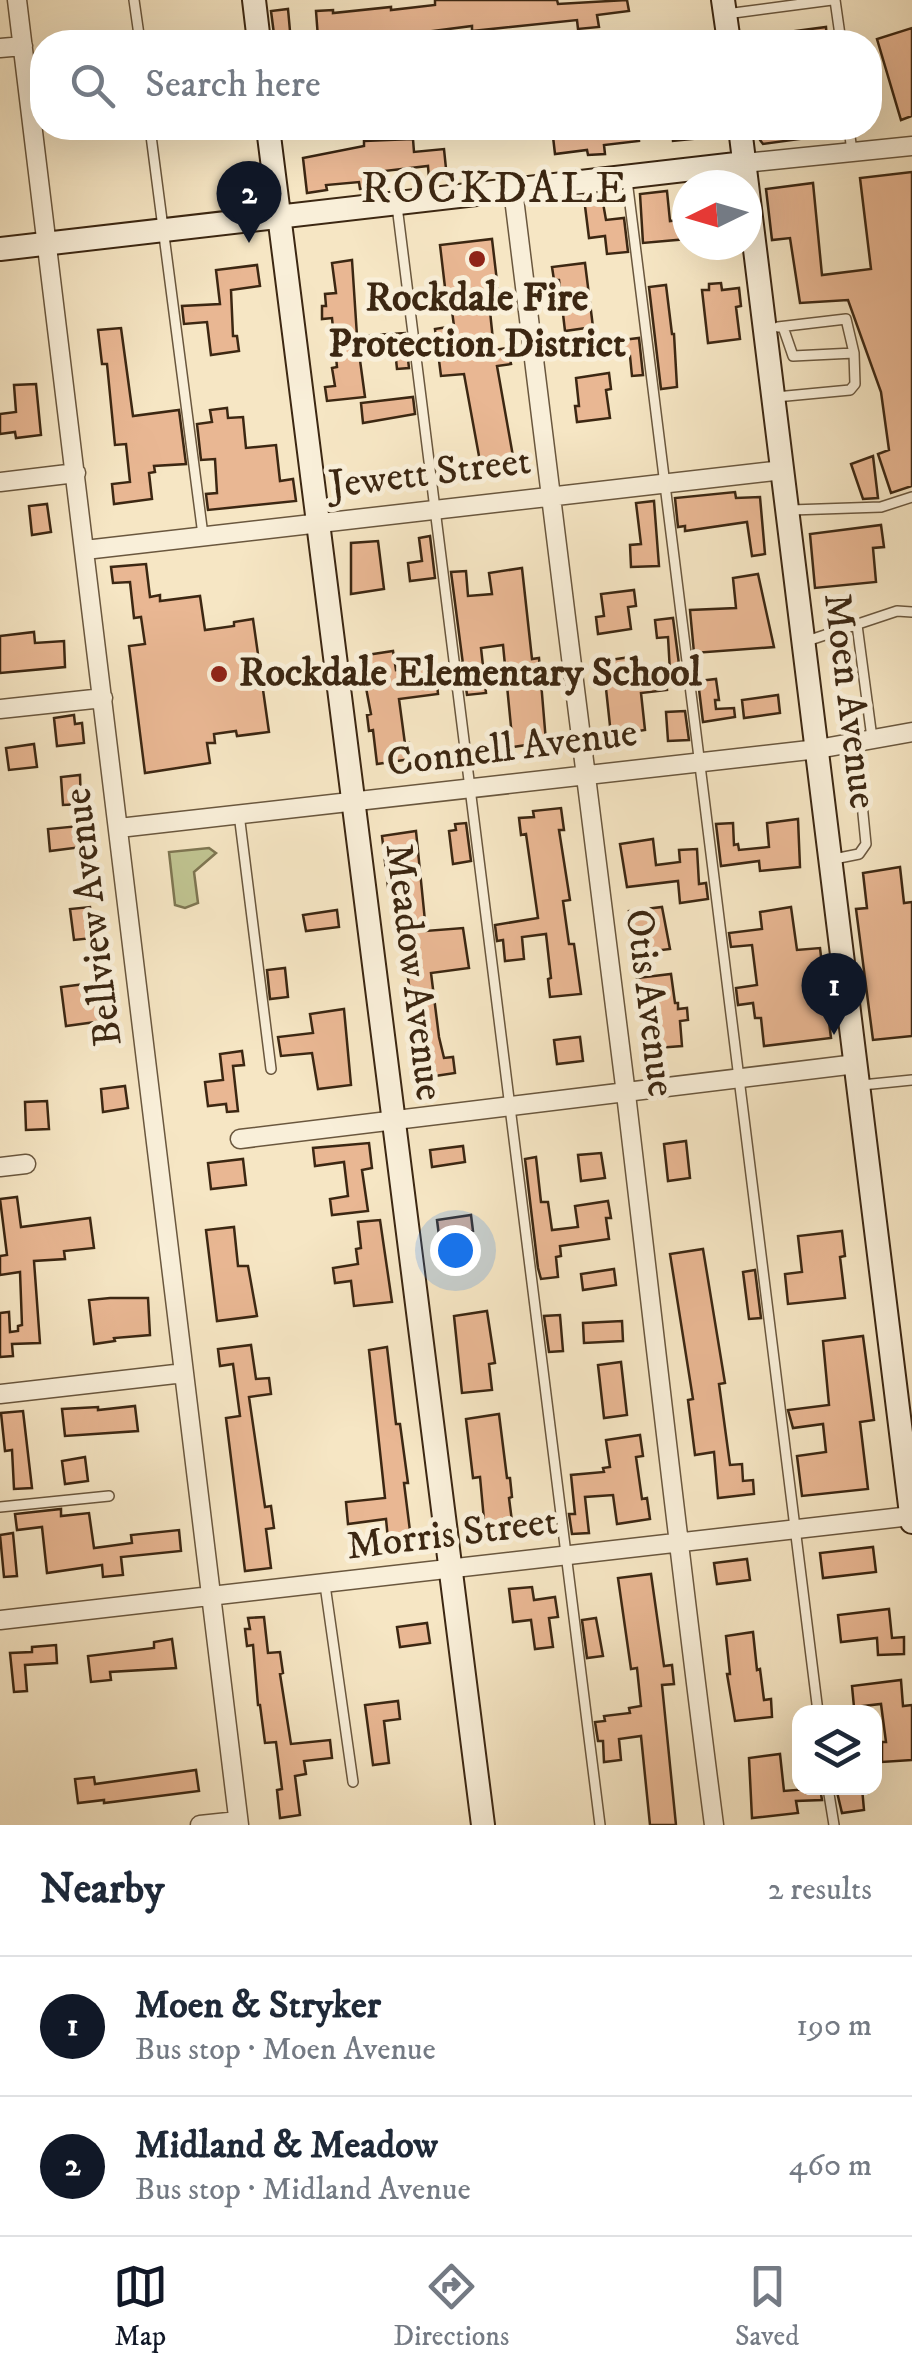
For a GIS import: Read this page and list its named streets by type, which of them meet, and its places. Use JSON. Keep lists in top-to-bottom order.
{
  "streets": {
    "street": [
      "Jewett Street",
      "Moen Avenue",
      "Connell Avenue",
      "Bellview Avenue",
      "Meadow Avenue",
      "Otis Avenue",
      "Morris Street"
    ]
  },
  "crossings": [
    ["Jewett Street", "Moen Avenue"],
    ["Jewett Street", "Bellview Avenue"],
    ["Jewett Street", "Meadow Avenue"],
    ["Jewett Street", "Otis Avenue"],
    ["Moen Avenue", "Connell Avenue"],
    ["Moen Avenue", "Morris Street"],
    ["Connell Avenue", "Bellview Avenue"],
    ["Connell Avenue", "Meadow Avenue"],
    ["Connell Avenue", "Otis Avenue"],
    ["Bellview Avenue", "Morris Street"],
    ["Meadow Avenue", "Morris Street"],
    ["Otis Avenue", "Morris Street"]
  ],
  "districts": ["ROCKDALE"],
  "places": ["Rockdale Fire Protection District", "Rockdale Elementary School"],
  "north": "left",
  "page": {
    "search": "Search here",
    "pins": ["2", "1"],
    "heading": ["Nearby", "2 results"],
    "list": [
      {
        "mark": "1",
        "name": "Moen & Stryker",
        "note": "Bus stop · Moen Avenue",
        "value": "190 m"
      },
      {
        "mark": "2",
        "name": "Midland & Meadow",
        "note": "Bus stop · Midland Avenue",
        "value": "460 m"
      }
    ],
    "nav": ["Map", "Directions", "Saved"]
  }
}
